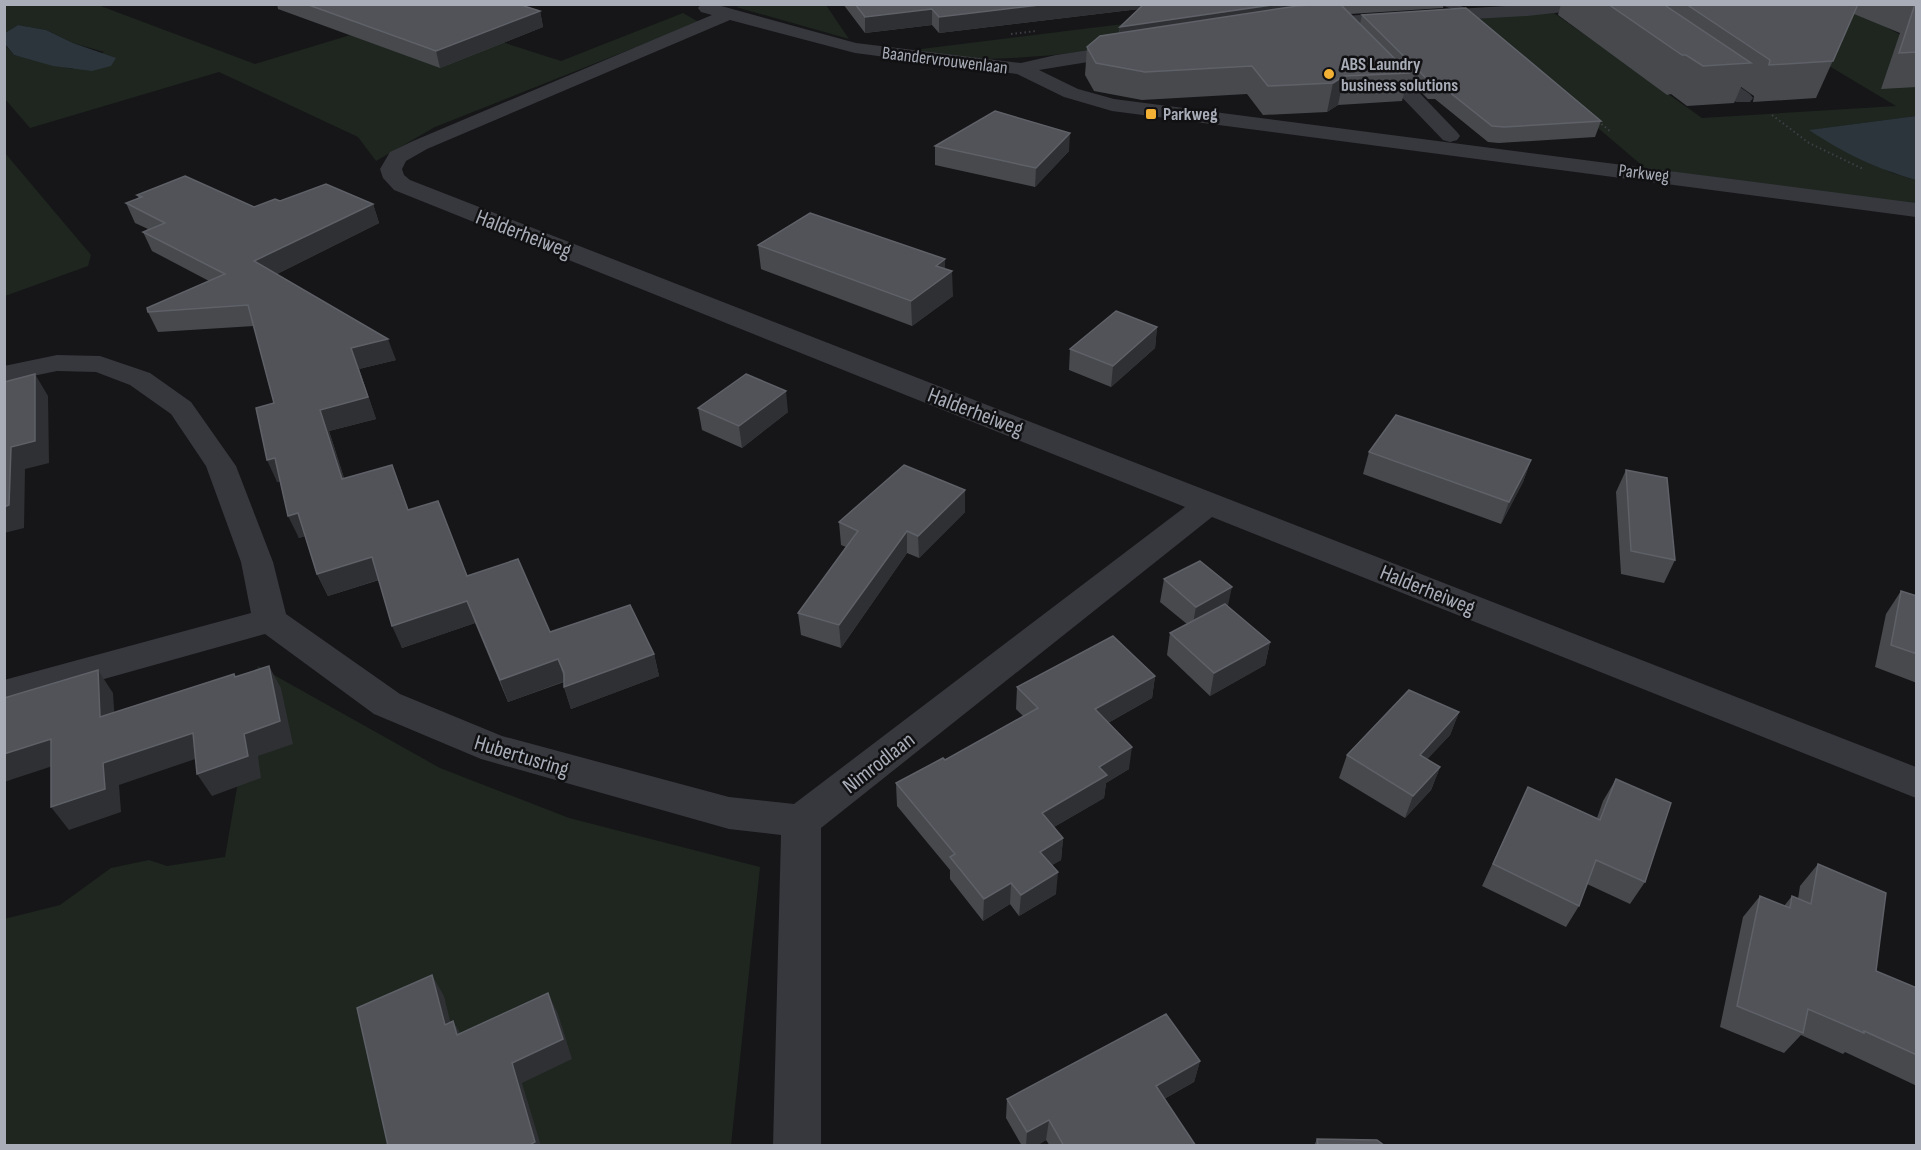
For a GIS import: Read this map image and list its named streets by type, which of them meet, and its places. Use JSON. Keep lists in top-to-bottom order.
{
  "streets": {
    "street": [
      "Baandervrouwenlaan",
      "Parkweg",
      "Halderheiweg",
      "Hubertusring",
      "Nimrodlaan"
    ]
  },
  "crossings": [
    ["Baandervrouwenlaan", "Parkweg"],
    ["Baandervrouwenlaan", "Halderheiweg"],
    ["Halderheiweg", "Nimrodlaan"],
    ["Hubertusring", "Nimrodlaan"]
  ],
  "places": {
    "other": ["ABS Laundry business solutions"],
    "transit": ["Parkweg"]
  }
}
